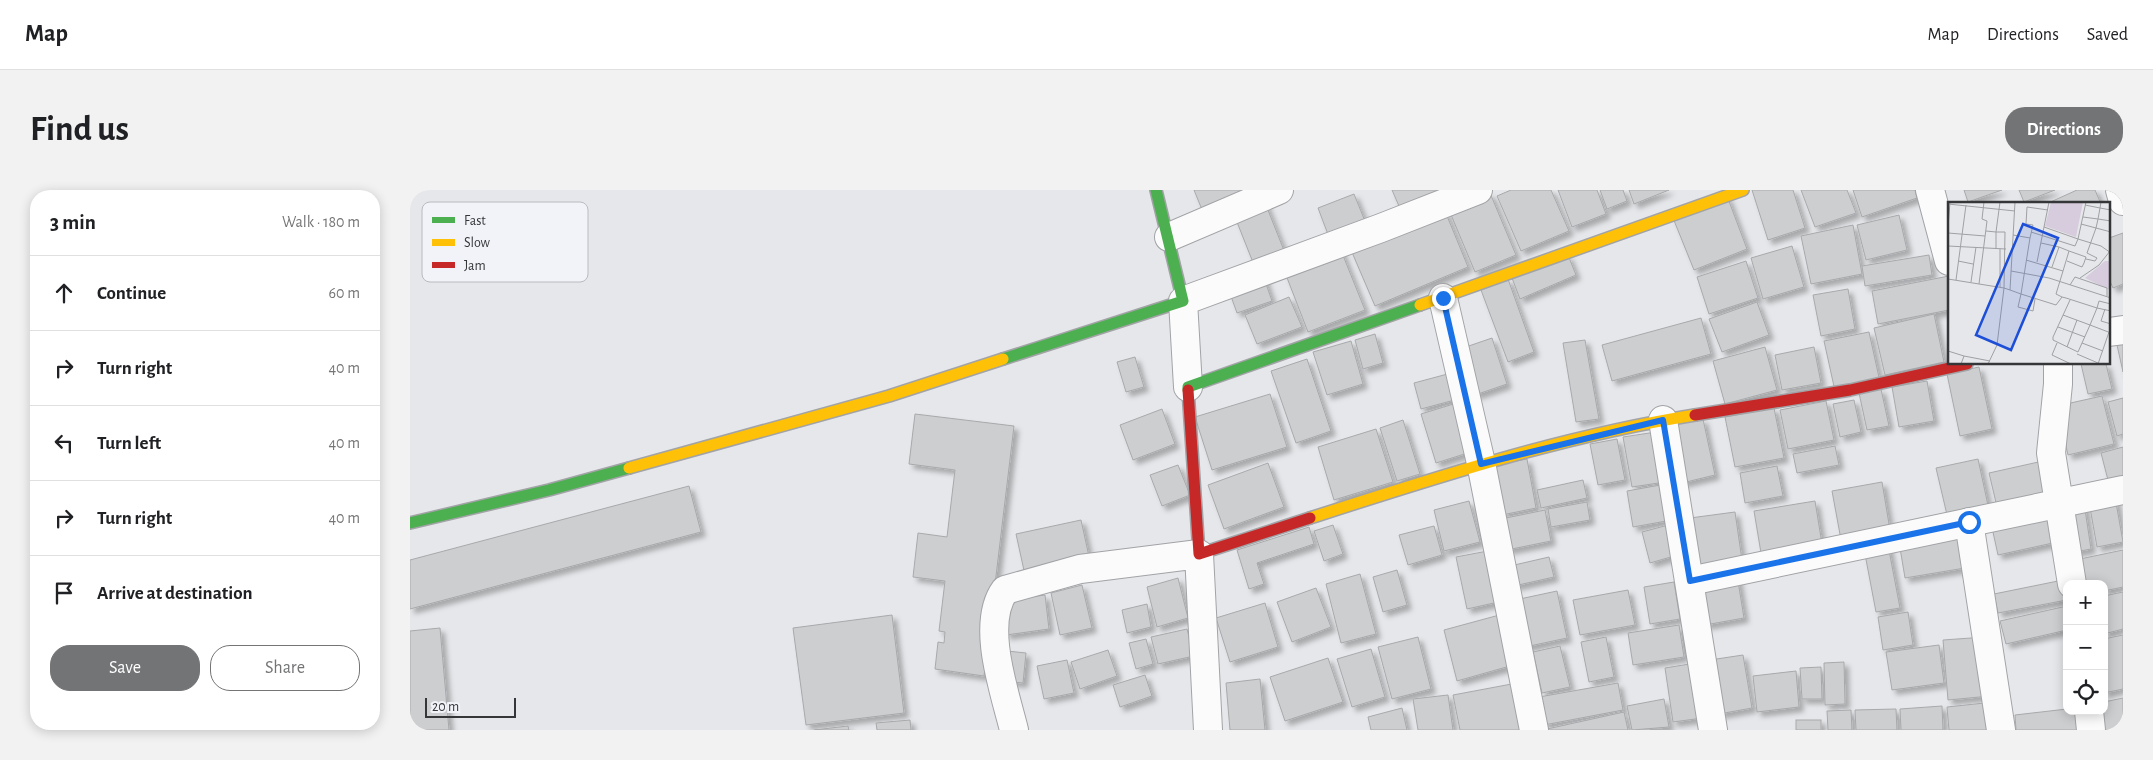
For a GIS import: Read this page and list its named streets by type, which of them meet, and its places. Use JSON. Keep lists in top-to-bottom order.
{
  "legend": ["Fast", "Slow", "Jam"],
  "scale_bar": "20 m",
  "page": {
    "header": "Map",
    "nav": ["Map", "Directions", "Saved"],
    "buttons": [
      "Directions",
      ["Save", "Share"]
    ],
    "title": "Find us",
    "heading": ["3 min", "Walk · 180 m"],
    "list": [
      ["Continue", "60 m"],
      ["Turn right", "40 m"],
      ["Turn left", "40 m"],
      ["Turn right", "40 m"],
      "Arrive at destination"
    ],
    "map_buttons": ["+", "−"],
    "scale": "20 m"
  }
}
